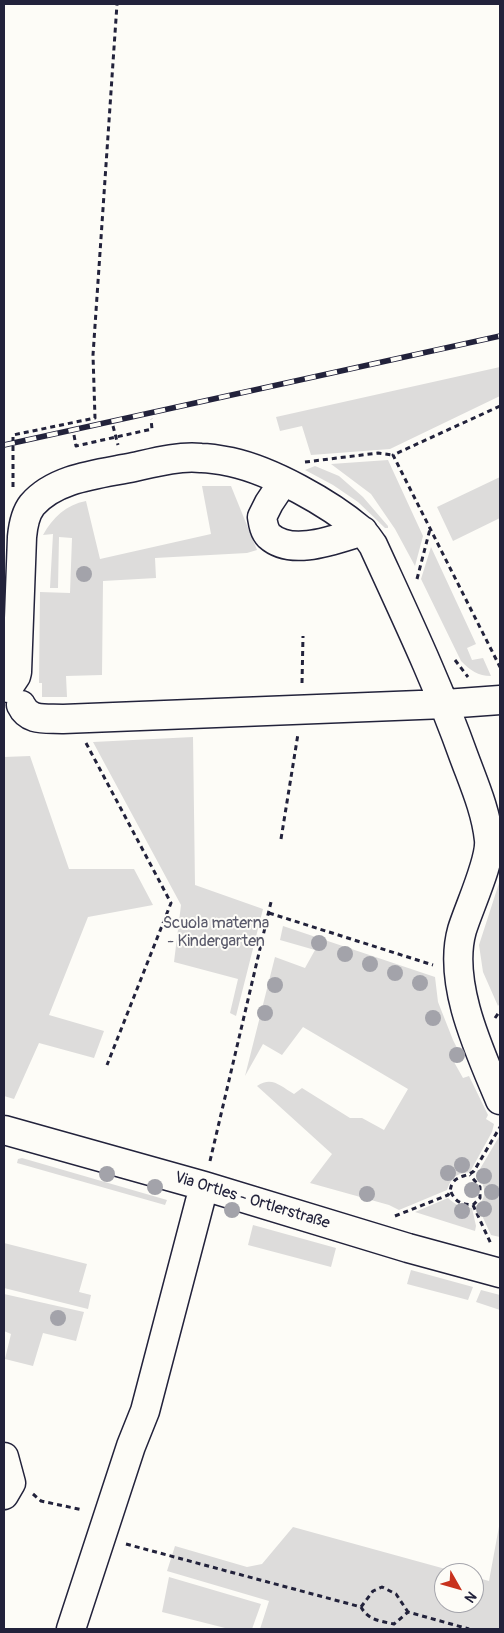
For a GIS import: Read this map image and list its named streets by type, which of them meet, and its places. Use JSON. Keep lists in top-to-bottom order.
{
  "streets": {
    "street": ["Via Ortles - Ortlerstraße"]
  },
  "parks": ["Scuola materna - Kindergarten"],
  "north": "bottom right"
}
